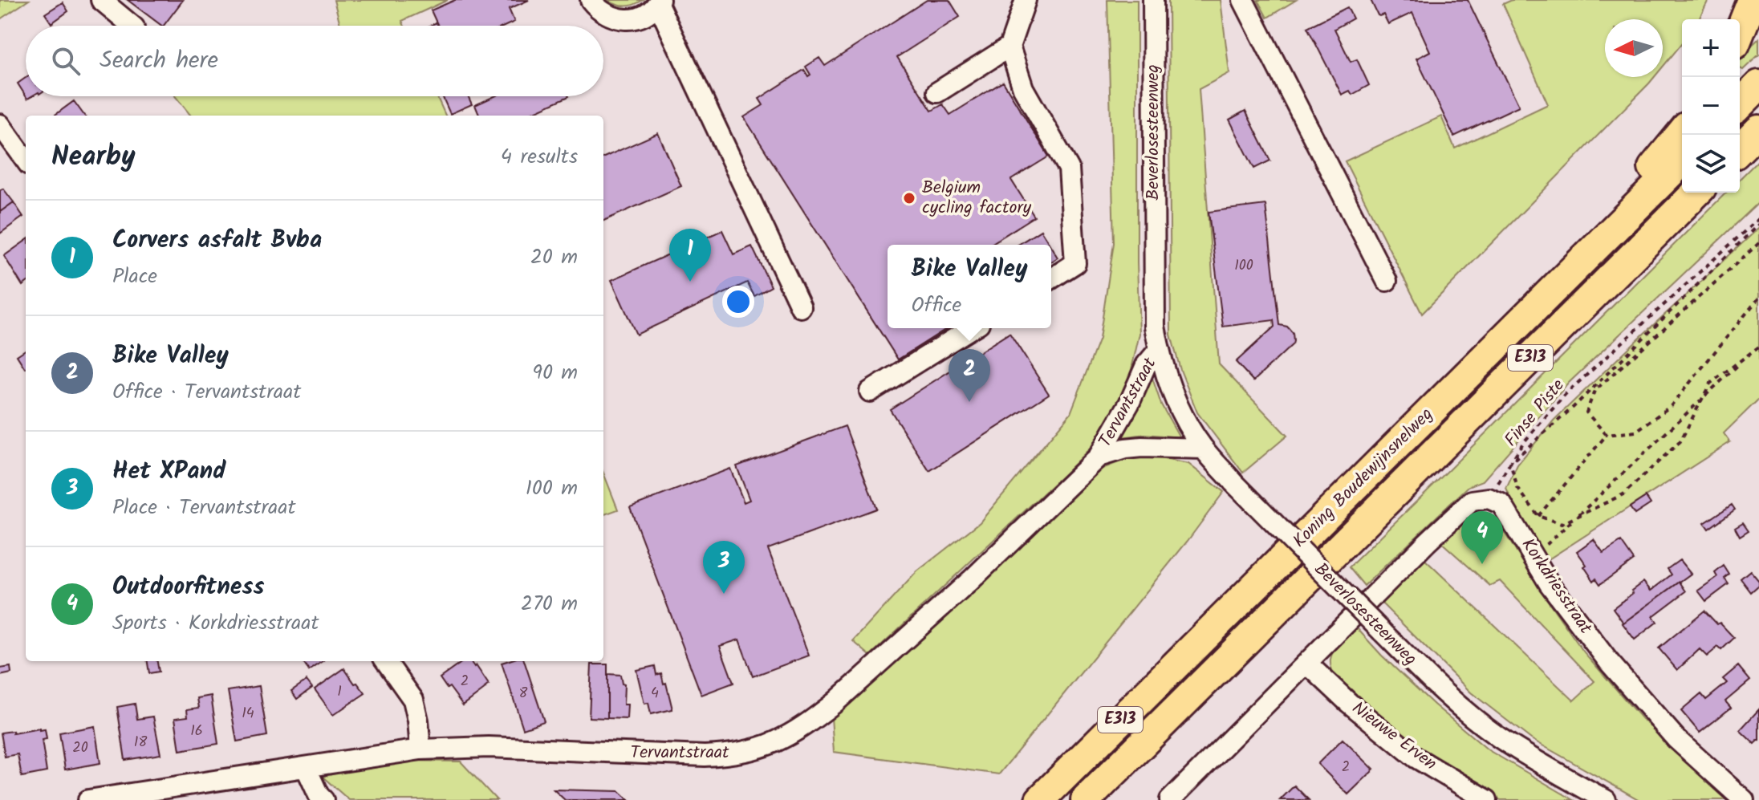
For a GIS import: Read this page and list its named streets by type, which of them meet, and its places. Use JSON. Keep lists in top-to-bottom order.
{
  "streets": {
    "highway": ["E313", "Koning Boudewijnsnelweg"],
    "street": [
      "Beverlosesteenweg",
      "Tervantstraat",
      "Korkdriesstraat",
      "Nieuwe Erven"
    ],
    "path": ["Finse Piste"]
  },
  "crossings": [
    ["Beverlosesteenweg", "Tervantstraat"],
    ["Korkdriesstraat", "Nieuwe Erven"]
  ],
  "places": ["Belgium cycling factory"],
  "house_numbers": [
    "100",
    "2",
    "1",
    "8",
    "4",
    "14",
    "16",
    "18",
    "20",
    "2"
  ],
  "north": "left",
  "page": {
    "map_buttons": ["+", "−"],
    "search": "Search here",
    "heading": ["Nearby", "4 results"],
    "list": [
      {
        "mark": "1",
        "name": "Corvers asfalt Bvba",
        "note": "Place",
        "value": "20 m"
      },
      {
        "mark": "2",
        "name": "Bike Valley",
        "note": "Office · Tervantstraat",
        "value": "90 m"
      },
      {
        "mark": "3",
        "name": "Het XPand",
        "note": "Place · Tervantstraat",
        "value": "100 m"
      },
      {
        "mark": "4",
        "name": "Outdoorfitness",
        "note": "Sports · Korkdriesstraat",
        "value": "270 m"
      }
    ],
    "pins": [
      "1",
      "2",
      "4",
      "3"
    ],
    "popup": ["Bike Valley", "Office"]
  }
}
